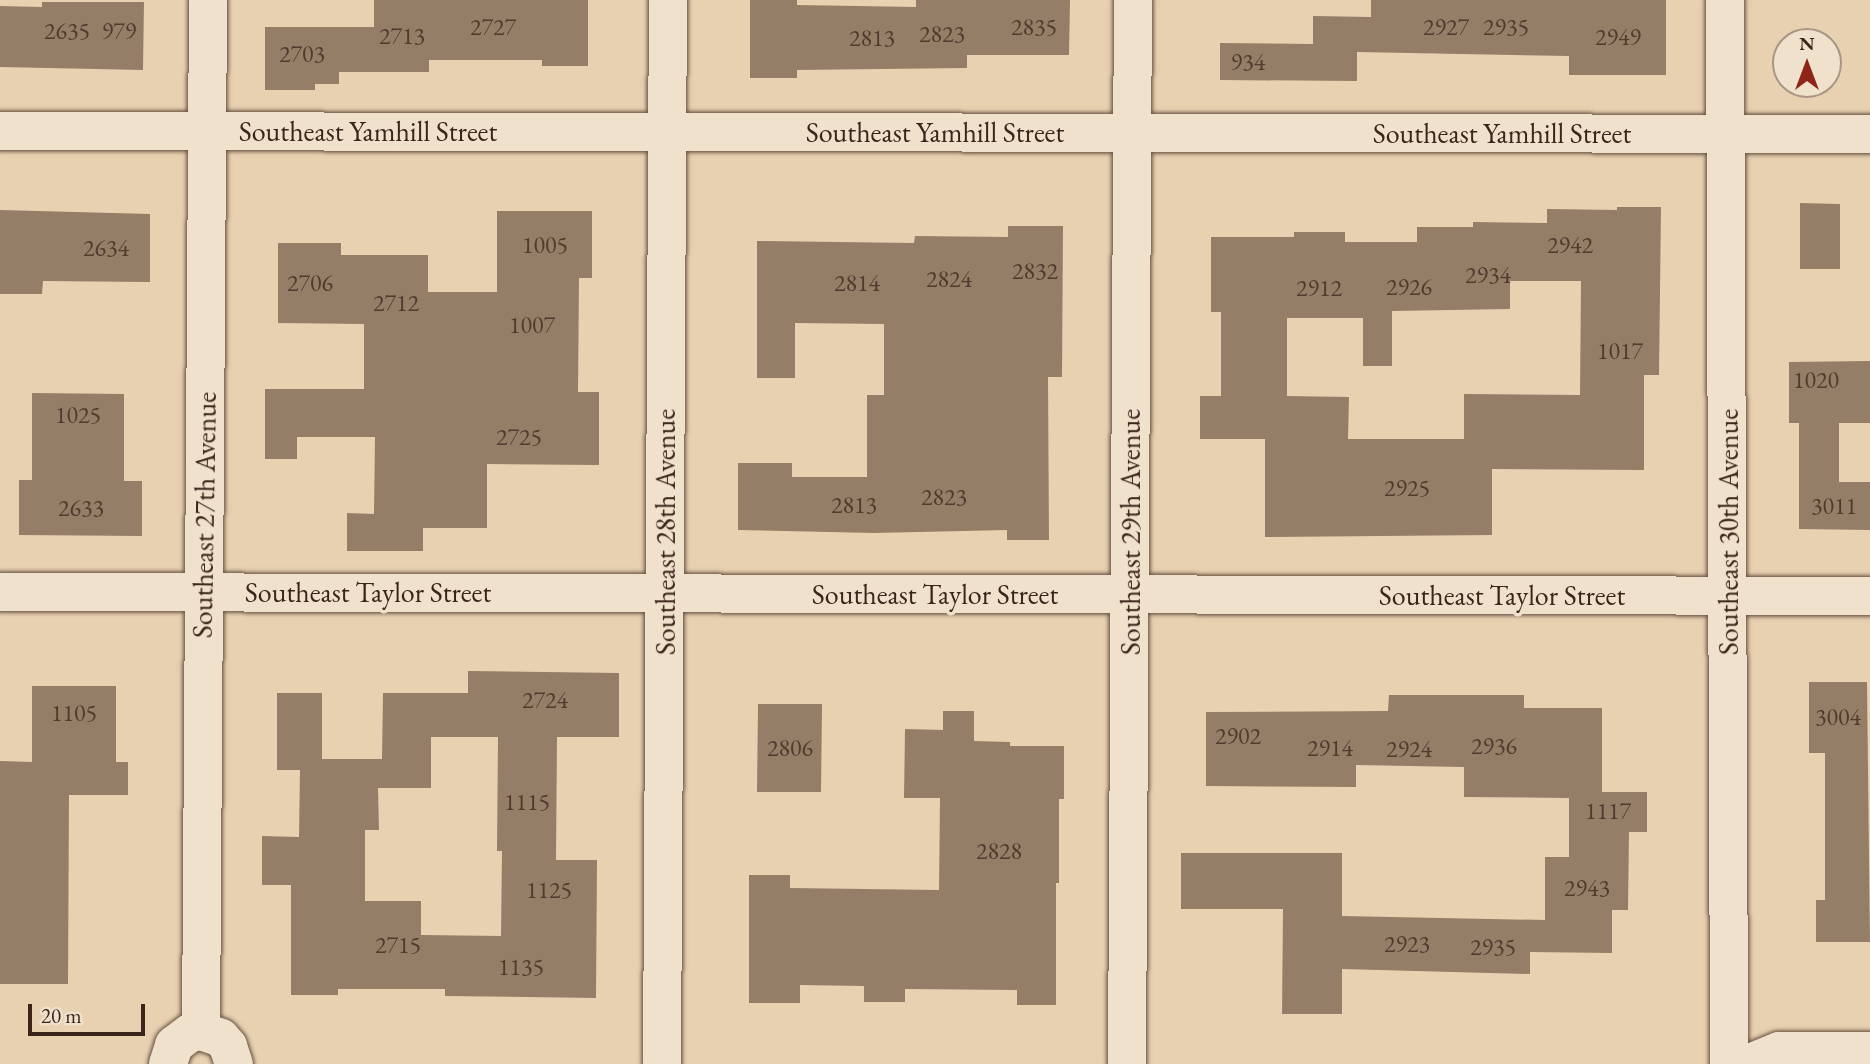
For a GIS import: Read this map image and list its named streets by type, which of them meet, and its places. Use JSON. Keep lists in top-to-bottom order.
{
  "streets": {
    "street": [
      "Southeast Yamhill Street",
      "Southeast 27th Avenue",
      "Southeast 28th Avenue",
      "Southeast 29th Avenue",
      "Southeast 30th Avenue",
      "Southeast Taylor Street"
    ]
  },
  "crossings": [
    ["Southeast Yamhill Street", "Southeast 27th Avenue"],
    ["Southeast Yamhill Street", "Southeast 28th Avenue"],
    ["Southeast Yamhill Street", "Southeast 29th Avenue"],
    ["Southeast Yamhill Street", "Southeast 30th Avenue"],
    ["Southeast 27th Avenue", "Southeast Taylor Street"],
    ["Southeast 28th Avenue", "Southeast Taylor Street"],
    ["Southeast 29th Avenue", "Southeast Taylor Street"],
    ["Southeast 30th Avenue", "Southeast Taylor Street"]
  ],
  "house_numbers": [
    "2727",
    "2835",
    "2927",
    "2935",
    "2635",
    "979",
    "2823",
    "2713",
    "2949",
    "2813",
    "2703",
    "934",
    "1005",
    "2942",
    "2634",
    "2832",
    "2934",
    "2824",
    "2706",
    "2814",
    "2926",
    "2912",
    "2712",
    "1007",
    "1017",
    "1020",
    "1025",
    "2725",
    "2925",
    "2823",
    "2813",
    "3011",
    "2633",
    "2724",
    "1105",
    "3004",
    "2902",
    "2936",
    "2806",
    "2914",
    "2924",
    "1115",
    "1117",
    "2828",
    "2943",
    "1125",
    "2923",
    "2715",
    "2935",
    "1135"
  ],
  "scale_bar": "20 m",
  "north": "top"
}
